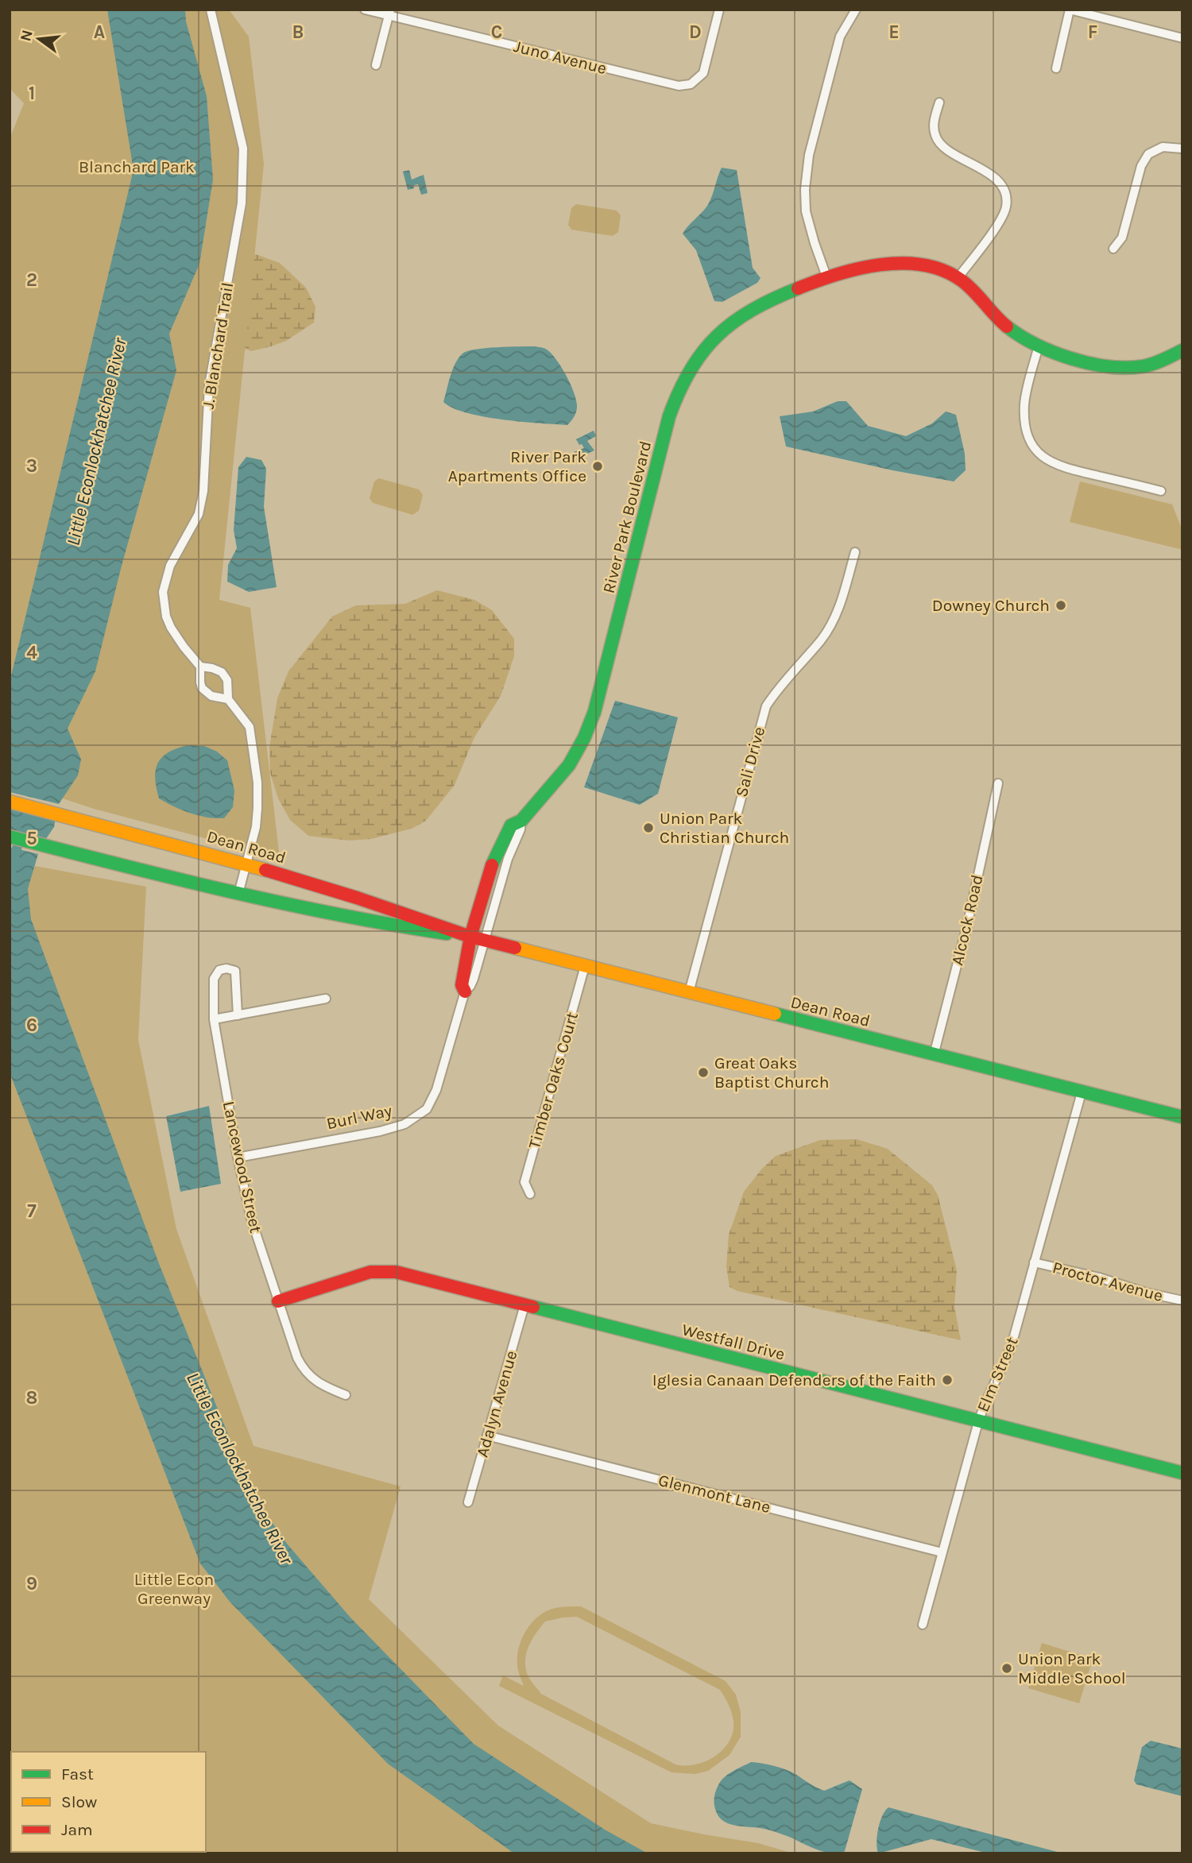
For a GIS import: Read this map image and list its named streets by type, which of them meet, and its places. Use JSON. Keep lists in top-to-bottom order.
{
  "streets": {
    "street": [
      "Juno Avenue",
      "J. Blanchard Trail",
      "River Park Boulevard",
      "Sali Drive",
      "Dean Road",
      "Alcock Road",
      "Timber Oaks Court",
      "Burl Way",
      "Lancewood Street",
      "Proctor Avenue",
      "Westfall Drive",
      "Elm Street",
      "Adalyn Avenue",
      "Glenmont Lane"
    ]
  },
  "crossings": [
    ["J. Blanchard Trail", "Dean Road"],
    ["River Park Boulevard", "Dean Road"],
    ["River Park Boulevard", "Burl Way"],
    ["Sali Drive", "Dean Road"],
    ["Dean Road", "Alcock Road"],
    ["Dean Road", "Timber Oaks Court"],
    ["Dean Road", "Burl Way"],
    ["Dean Road", "Elm Street"],
    ["Burl Way", "Lancewood Street"],
    ["Lancewood Street", "Westfall Drive"],
    ["Proctor Avenue", "Elm Street"],
    ["Westfall Drive", "Elm Street"],
    ["Westfall Drive", "Adalyn Avenue"],
    ["Elm Street", "Glenmont Lane"],
    ["Adalyn Avenue", "Glenmont Lane"]
  ],
  "water": ["Little Econlockhatchee River"],
  "parks": ["Blanchard Park", "Little Econ Greenway"],
  "places": [
    "River Park Apartments Office",
    "Downey Church",
    "Union Park Christian Church",
    "Great Oaks Baptist Church",
    "Iglesia Canaan Defenders of the Faith",
    "Union Park Middle School"
  ],
  "legend": ["Fast", "Slow", "Jam"],
  "north": "left",
  "grid": {
    "columns": [
      "A",
      "B",
      "C",
      "D",
      "E",
      "F"
    ],
    "rows": [
      "1",
      "2",
      "3",
      "4",
      "5",
      "6",
      "7",
      "8",
      "9"
    ]
  }
}
